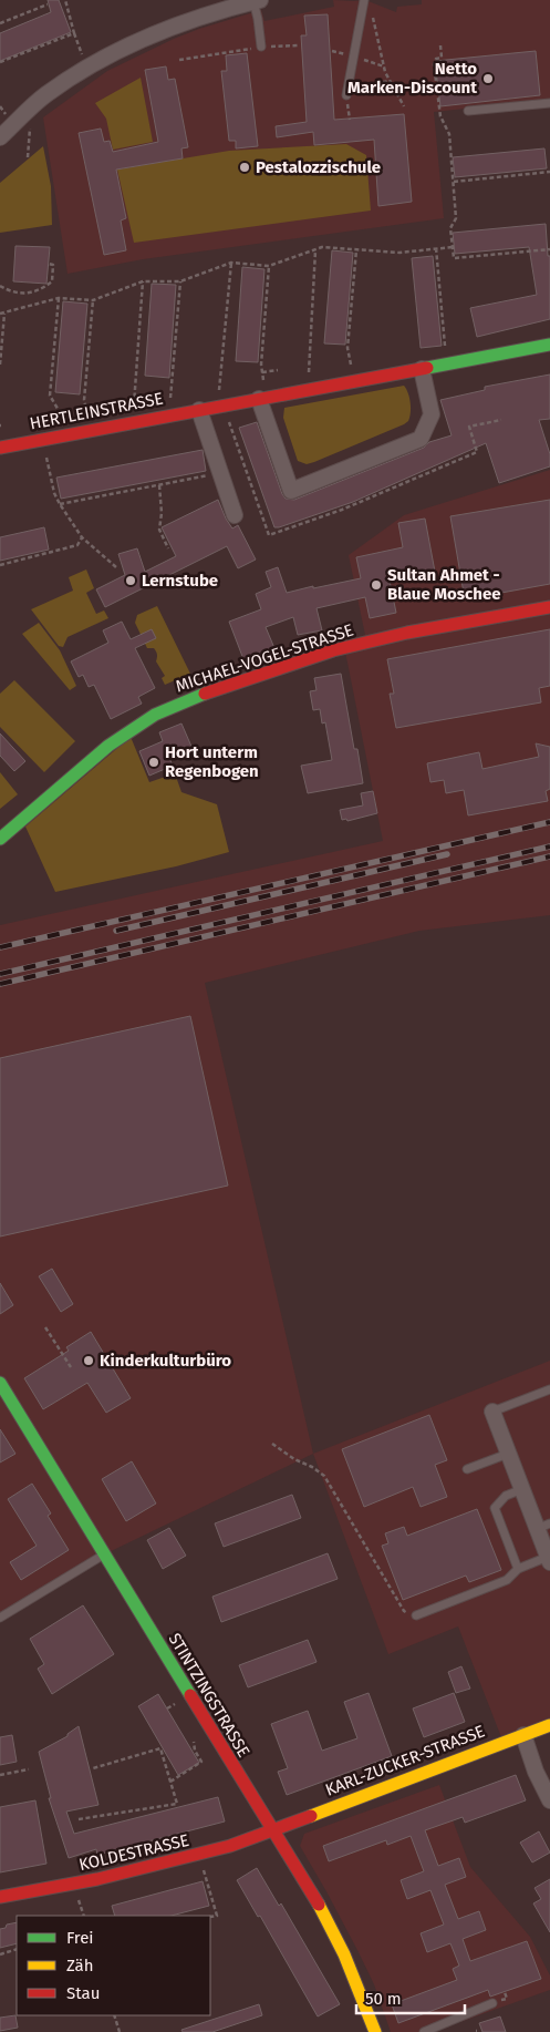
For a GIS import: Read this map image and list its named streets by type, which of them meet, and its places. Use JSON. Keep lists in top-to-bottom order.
{
  "streets": {
    "street": [
      "HERTLEINSTRASSE",
      "MICHAEL-VOGEL-STRASSE",
      "STINTZINGSTRASSE",
      "KARL-ZUCKER-STRASSE",
      "KOLDESTRASSE"
    ]
  },
  "crossings": [
    ["STINTZINGSTRASSE", "KARL-ZUCKER-STRASSE"],
    ["STINTZINGSTRASSE", "KOLDESTRASSE"],
    ["KARL-ZUCKER-STRASSE", "KOLDESTRASSE"]
  ],
  "places": [
    "Netto Marken-Discount",
    "Pestalozzischule",
    "Lernstube",
    "Sultan Ahmet - Blaue Moschee",
    "Hort unterm Regenbogen",
    "Kinderkulturbüro"
  ],
  "legend": ["Frei", "Zäh", "Stau"],
  "scale_bar": "50 m"
}
